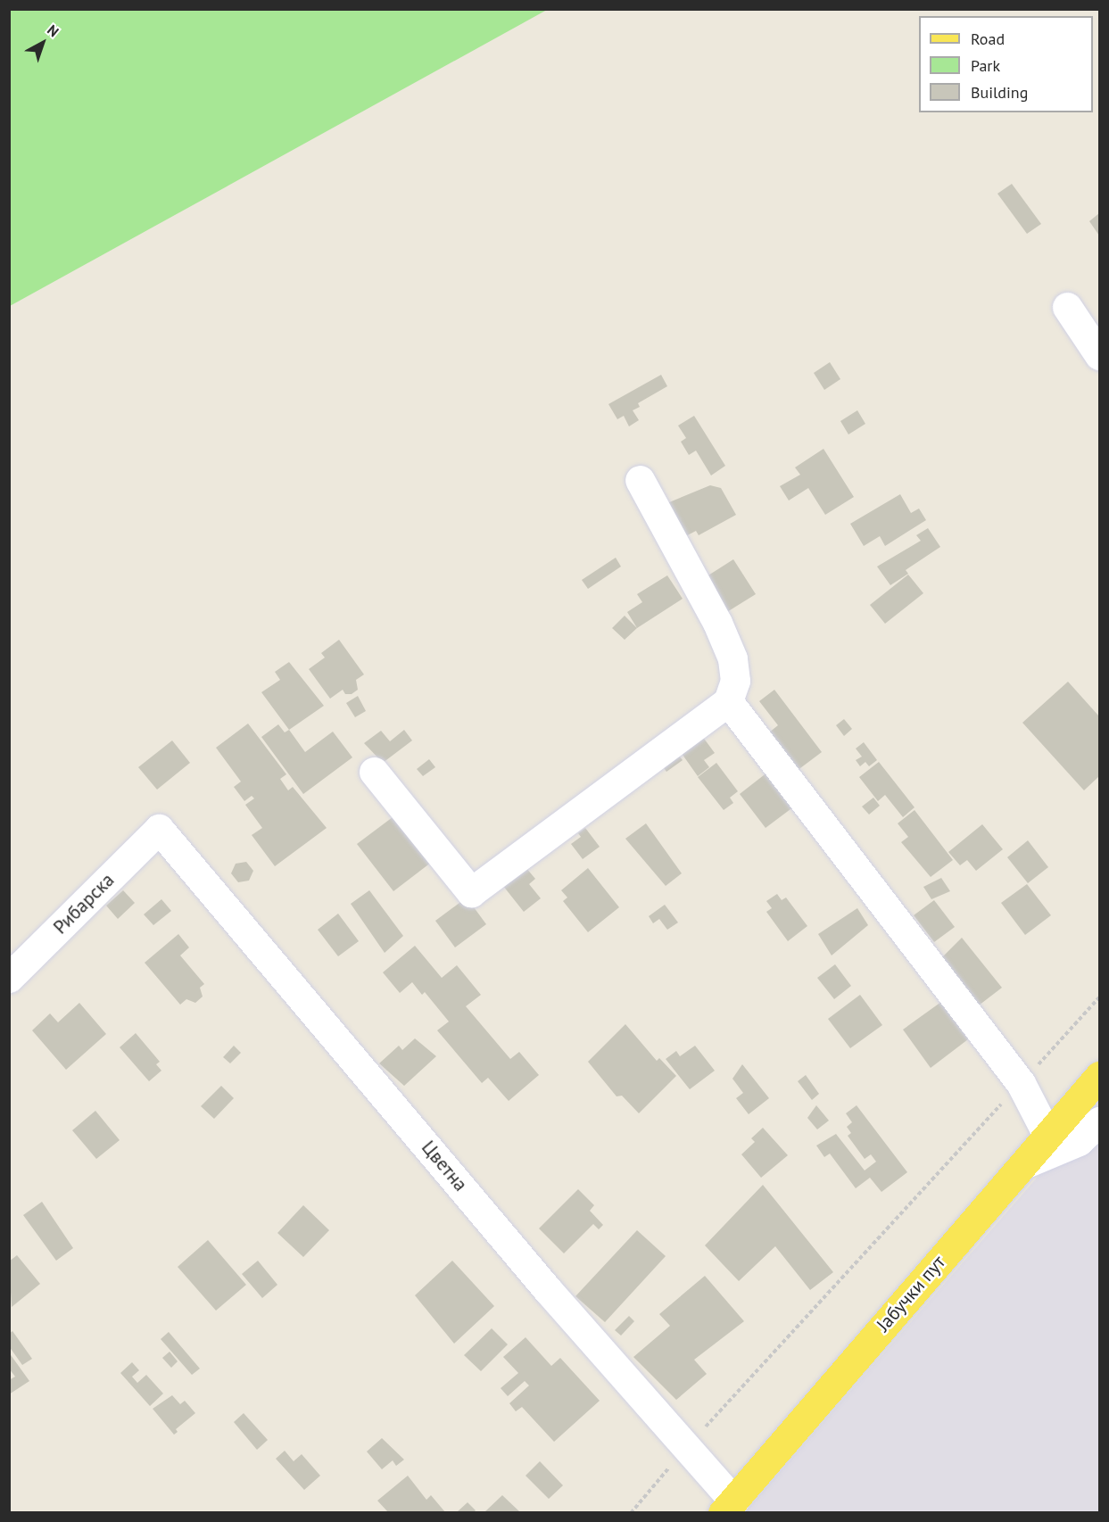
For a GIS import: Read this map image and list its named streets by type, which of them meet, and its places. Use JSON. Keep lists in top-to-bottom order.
{
  "streets": {
    "main road": ["Јабучки пут"],
    "street": ["Рибарска", "Цветна"]
  },
  "crossings": [
    ["Рибарска", "Цветна"],
    ["Цветна", "Јабучки пут"]
  ],
  "legend": ["Road", "Park", "Building"],
  "north": "top right"
}
